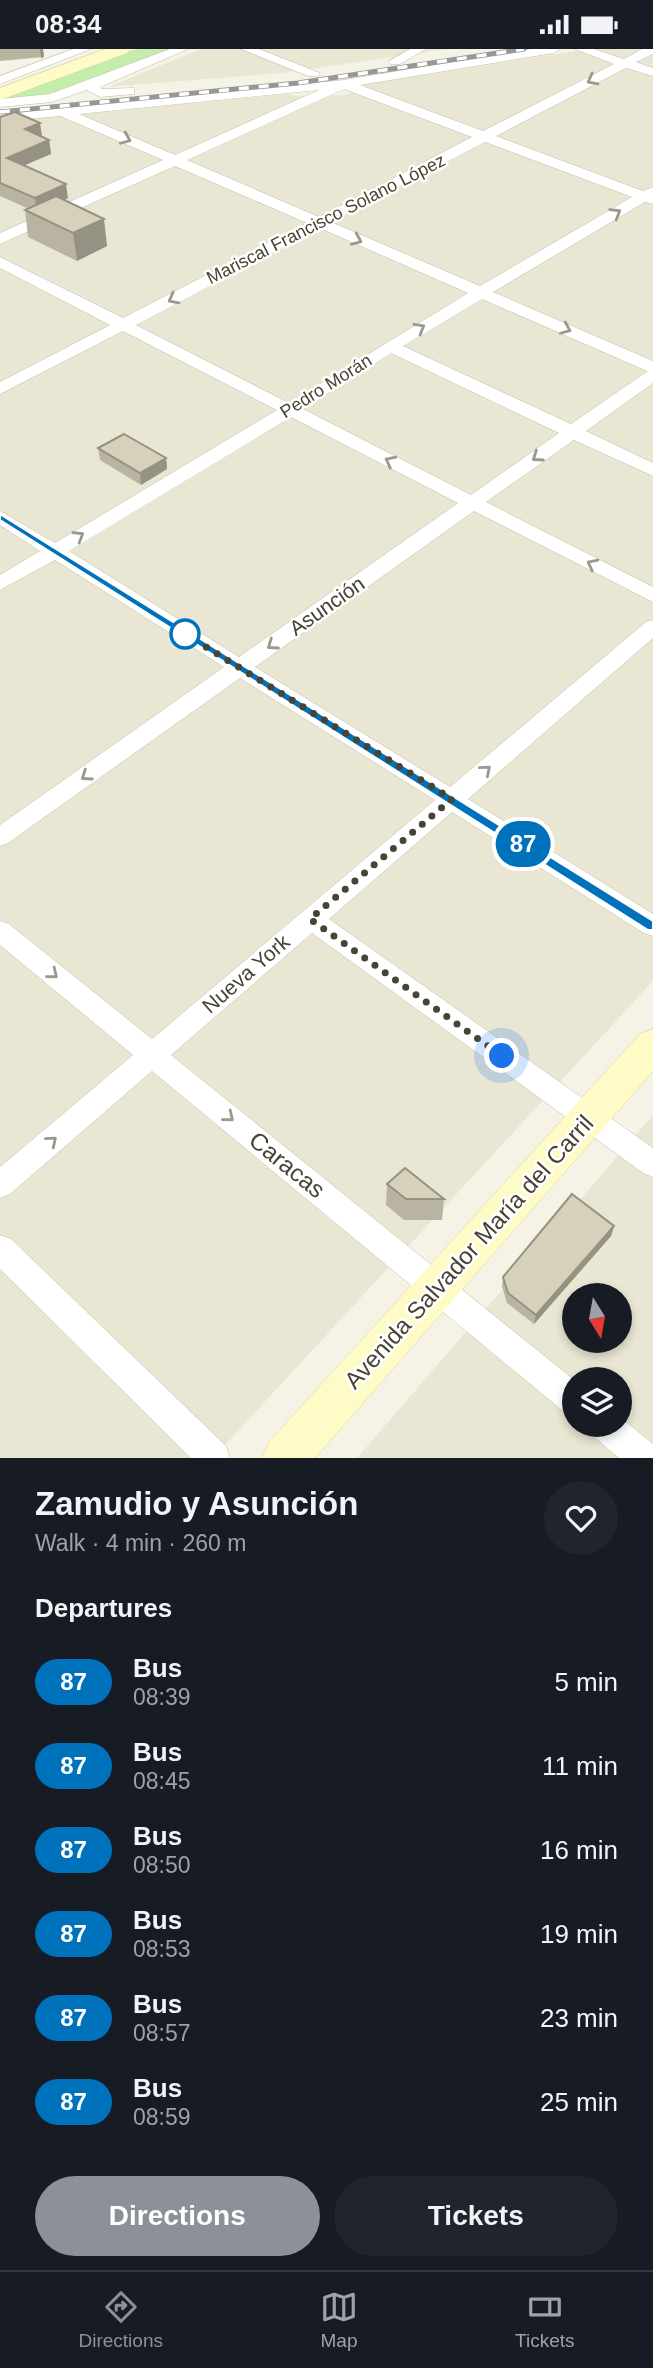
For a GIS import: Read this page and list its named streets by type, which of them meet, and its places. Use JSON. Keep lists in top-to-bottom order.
{
  "streets": {
    "main road": ["Avenida Salvador María del Carril"],
    "street": [
      "Mariscal Francisco Solano López",
      "Pedro Morán",
      "Asunción",
      "Nueva York",
      "Caracas"
    ]
  },
  "crossings": [
    ["Nueva York", "Caracas"],
    ["Caracas", "Avenida Salvador María del Carril"]
  ],
  "one_way": [
    "Pedro Morán",
    "Asunción",
    "Nueva York",
    "Caracas"
  ],
  "lines": ["bus line 87"],
  "north": "bottom",
  "page": {
    "status": "08:34",
    "on_map": "87",
    "heading": [
      ["Zamudio y Asunción", "Walk · 4 min · 260 m"],
      "Departures"
    ],
    "list": [
      {
        "mark": "87",
        "name": "Bus",
        "note": "08:39",
        "value": "5 min"
      },
      {
        "mark": "87",
        "name": "Bus",
        "note": "08:45",
        "value": "11 min"
      },
      {
        "mark": "87",
        "name": "Bus",
        "note": "08:50",
        "value": "16 min"
      },
      {
        "mark": "87",
        "name": "Bus",
        "note": "08:53",
        "value": "19 min"
      },
      {
        "mark": "87",
        "name": "Bus",
        "note": "08:57",
        "value": "23 min"
      },
      {
        "mark": "87",
        "name": "Bus",
        "note": "08:59",
        "value": "25 min"
      }
    ],
    "buttons": ["Directions", "Tickets"],
    "tabs": ["Directions", "Map", "Tickets"]
  }
}
